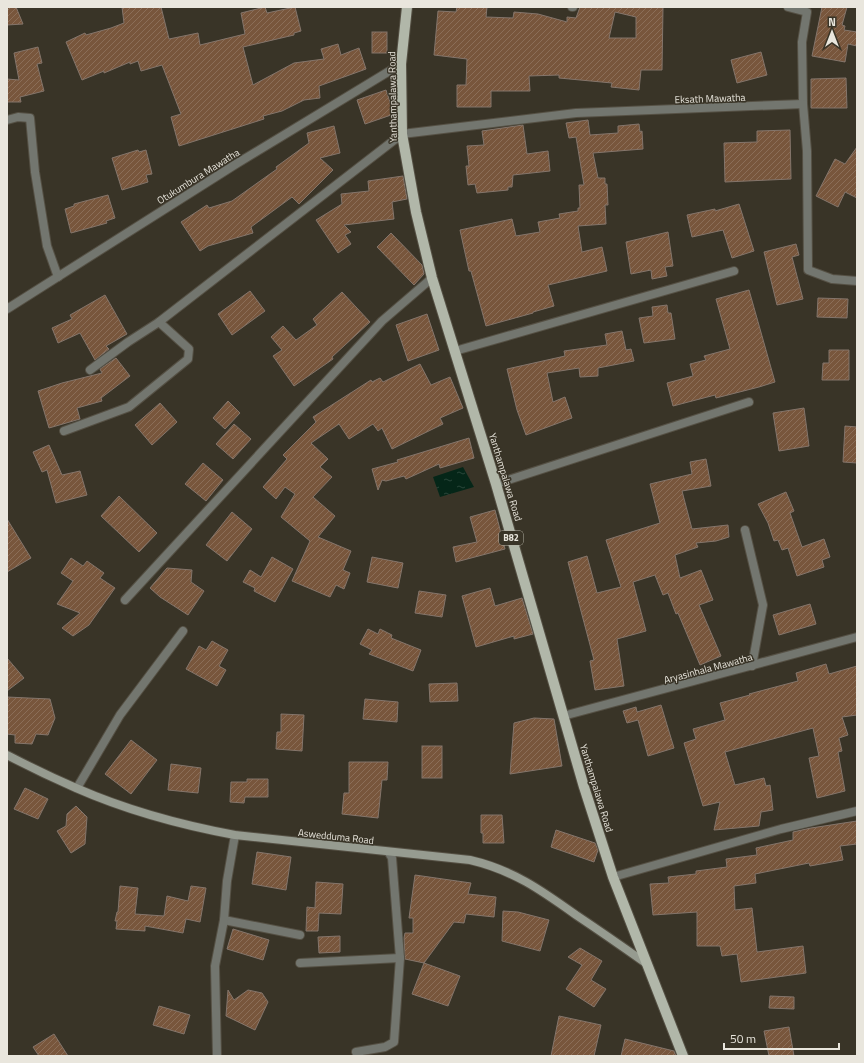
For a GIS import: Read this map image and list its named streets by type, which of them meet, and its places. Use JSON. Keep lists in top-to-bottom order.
{
  "streets": {
    "main road": ["Yanthampalawa Road", "B82"],
    "street": [
      "Eksath Mawatha",
      "Otukumbura Mawatha",
      "Aryasinhala Mawatha",
      "Aswedduma Road"
    ]
  },
  "crossings": [
    ["Yanthampalawa Road", "Eksath Mawatha"],
    ["Yanthampalawa Road", "Otukumbura Mawatha"],
    ["Yanthampalawa Road", "Aryasinhala Mawatha"],
    ["Yanthampalawa Road", "Aswedduma Road"]
  ],
  "scale_bar": "50 m",
  "north": "top"
}
